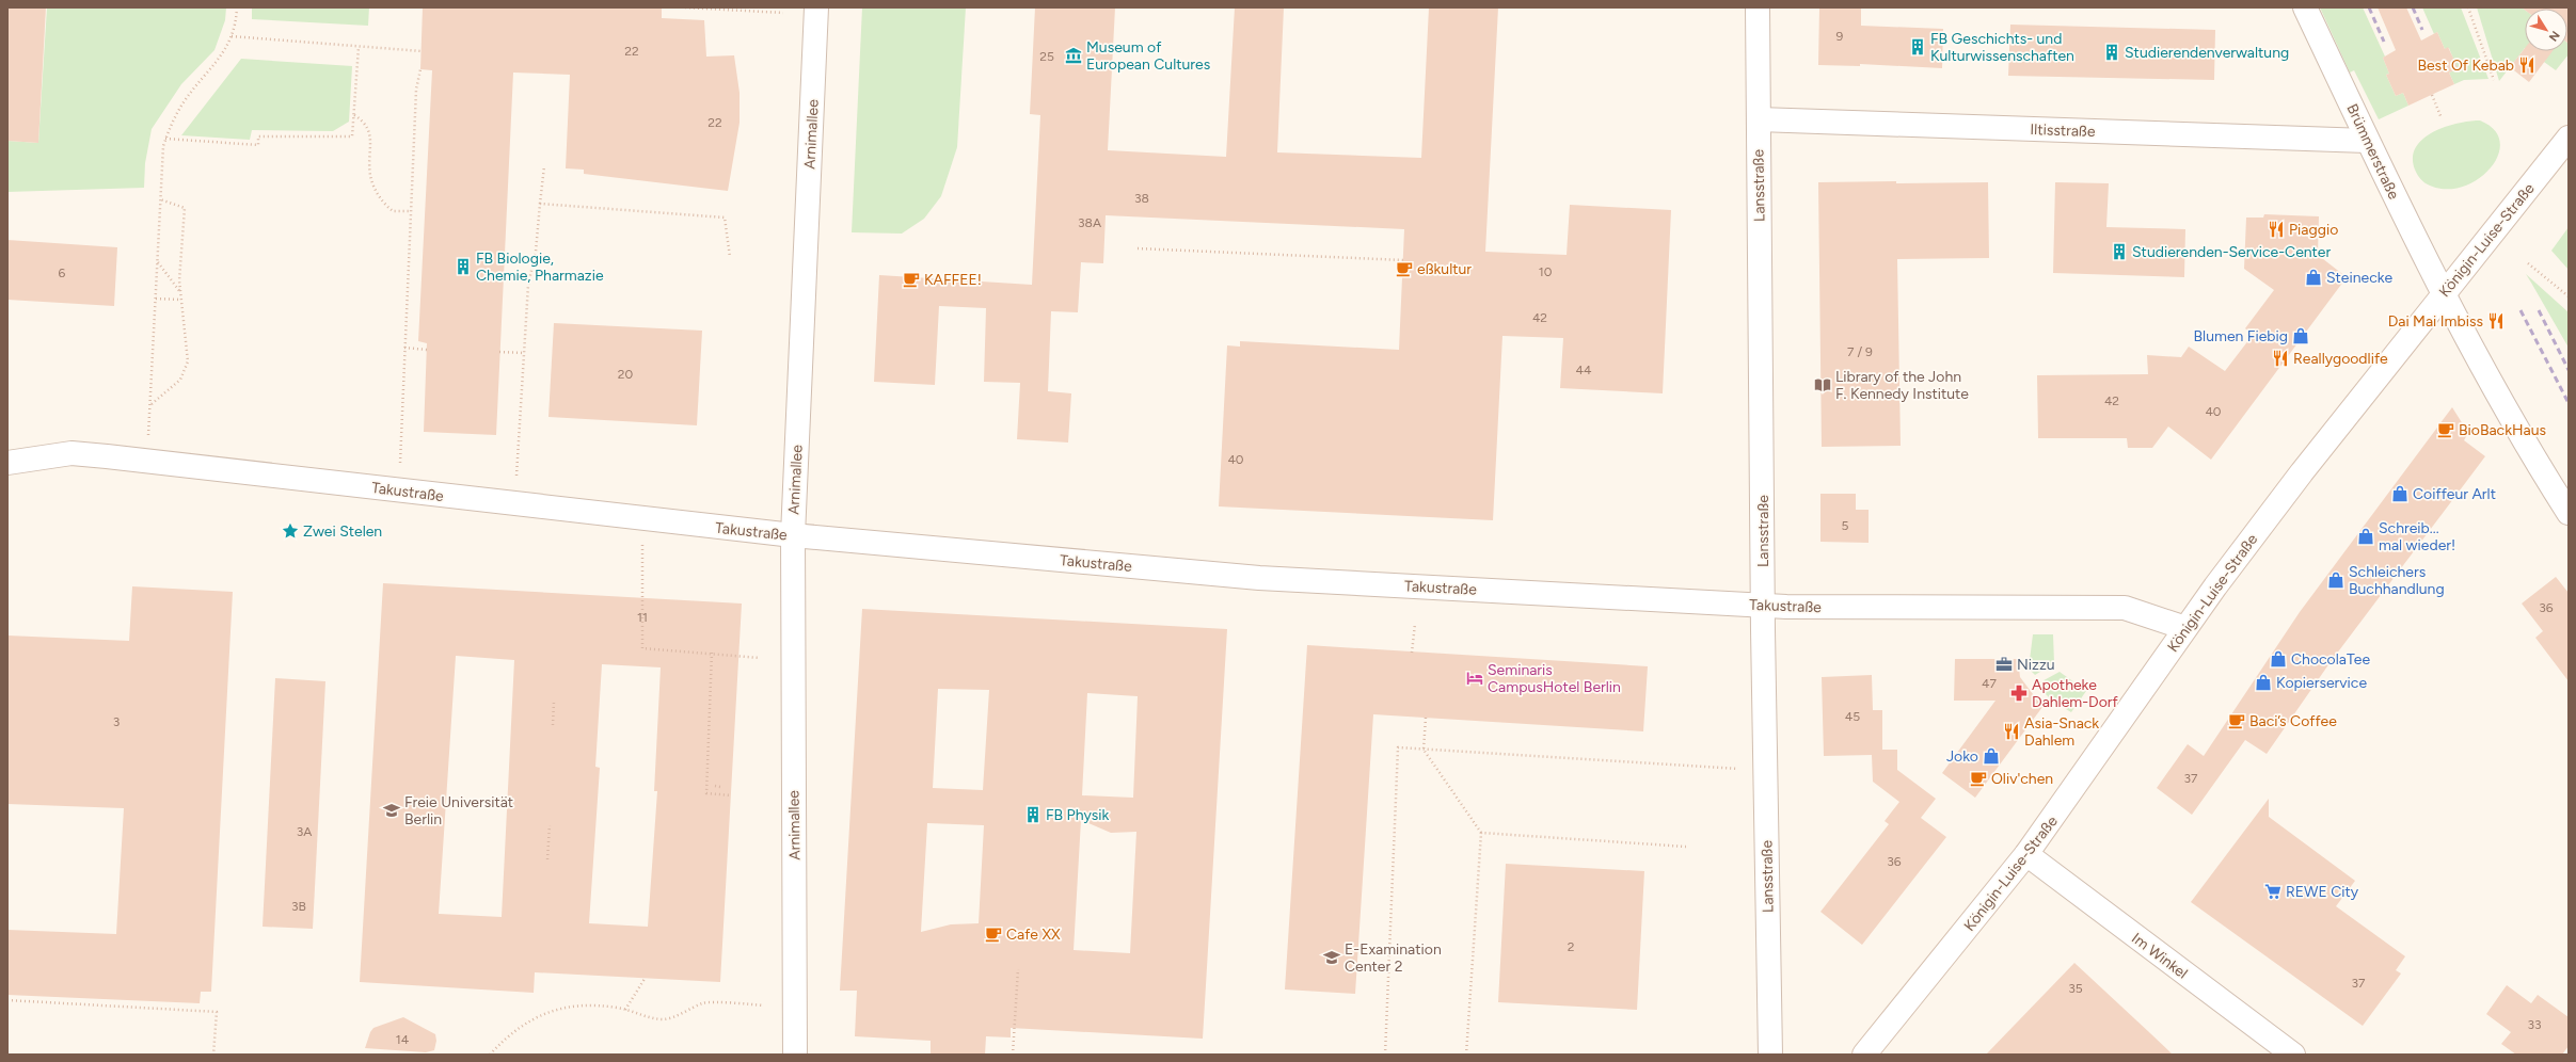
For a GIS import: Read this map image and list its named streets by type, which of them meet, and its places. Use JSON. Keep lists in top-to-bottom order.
{
  "streets": {
    "street": [
      "Iltisstraße",
      "Arnimallee",
      "Brümmerstraße",
      "Lansstraße",
      "Königin-Luise-Straße",
      "Takustraße",
      "Im Winkel"
    ]
  },
  "crossings": [
    ["Iltisstraße", "Brümmerstraße"],
    ["Iltisstraße", "Lansstraße"],
    ["Arnimallee", "Takustraße"],
    ["Brümmerstraße", "Königin-Luise-Straße"],
    ["Lansstraße", "Takustraße"],
    ["Königin-Luise-Straße", "Takustraße"],
    ["Königin-Luise-Straße", "Im Winkel"]
  ],
  "places": {
    "building": [
      "FB Geschichts- und Kulturwissenschaften",
      "Studierendenverwaltung",
      "Studierenden-Service-Center",
      "FB Biologie, Chemie, Pharmazie",
      "FB Physik"
    ],
    "museum": ["Museum of European Cultures"],
    "restaurant": [
      "Best Of Kebab",
      "Piaggio",
      "Dai Mai Imbiss",
      "Reallygoodlife",
      "Asia-Snack Dahlem"
    ],
    "cafe": [
      "eßkultur",
      "KAFFEE!",
      "BioBackHaus",
      "Baci’s Coffee",
      "Oliv'chen",
      "Cafe XX"
    ],
    "shop": [
      "Steinecke",
      "Blumen Fiebig",
      "Coiffeur Arlt",
      "Schreib... mal wieder!",
      "Schleichers Buchhandlung",
      "ChocolaTee",
      "Kopierservice",
      "Joko"
    ],
    "library": ["Library of the John F. Kennedy Institute"],
    "place": ["Zwei Stelen"],
    "office": ["Nizzu"],
    "hotel": ["Seminaris CampusHotel Berlin"],
    "pharmacy": ["Apotheke Dahlem-Dorf"],
    "school or university": ["Freie Universität Berlin", "E-Examination Center 2"],
    "supermarket": ["REWE City"]
  },
  "house_numbers": [
    "9",
    "22",
    "25",
    "22",
    "38",
    "38A",
    "10",
    "6",
    "42",
    "7 / 9",
    "44",
    "20",
    "42",
    "40",
    "40",
    "5",
    "36",
    "11",
    "47",
    "45",
    "3",
    "37",
    "3A",
    "36",
    "3B",
    "2",
    "37",
    "35",
    "33",
    "14"
  ],
  "north": "bottom right"
}
